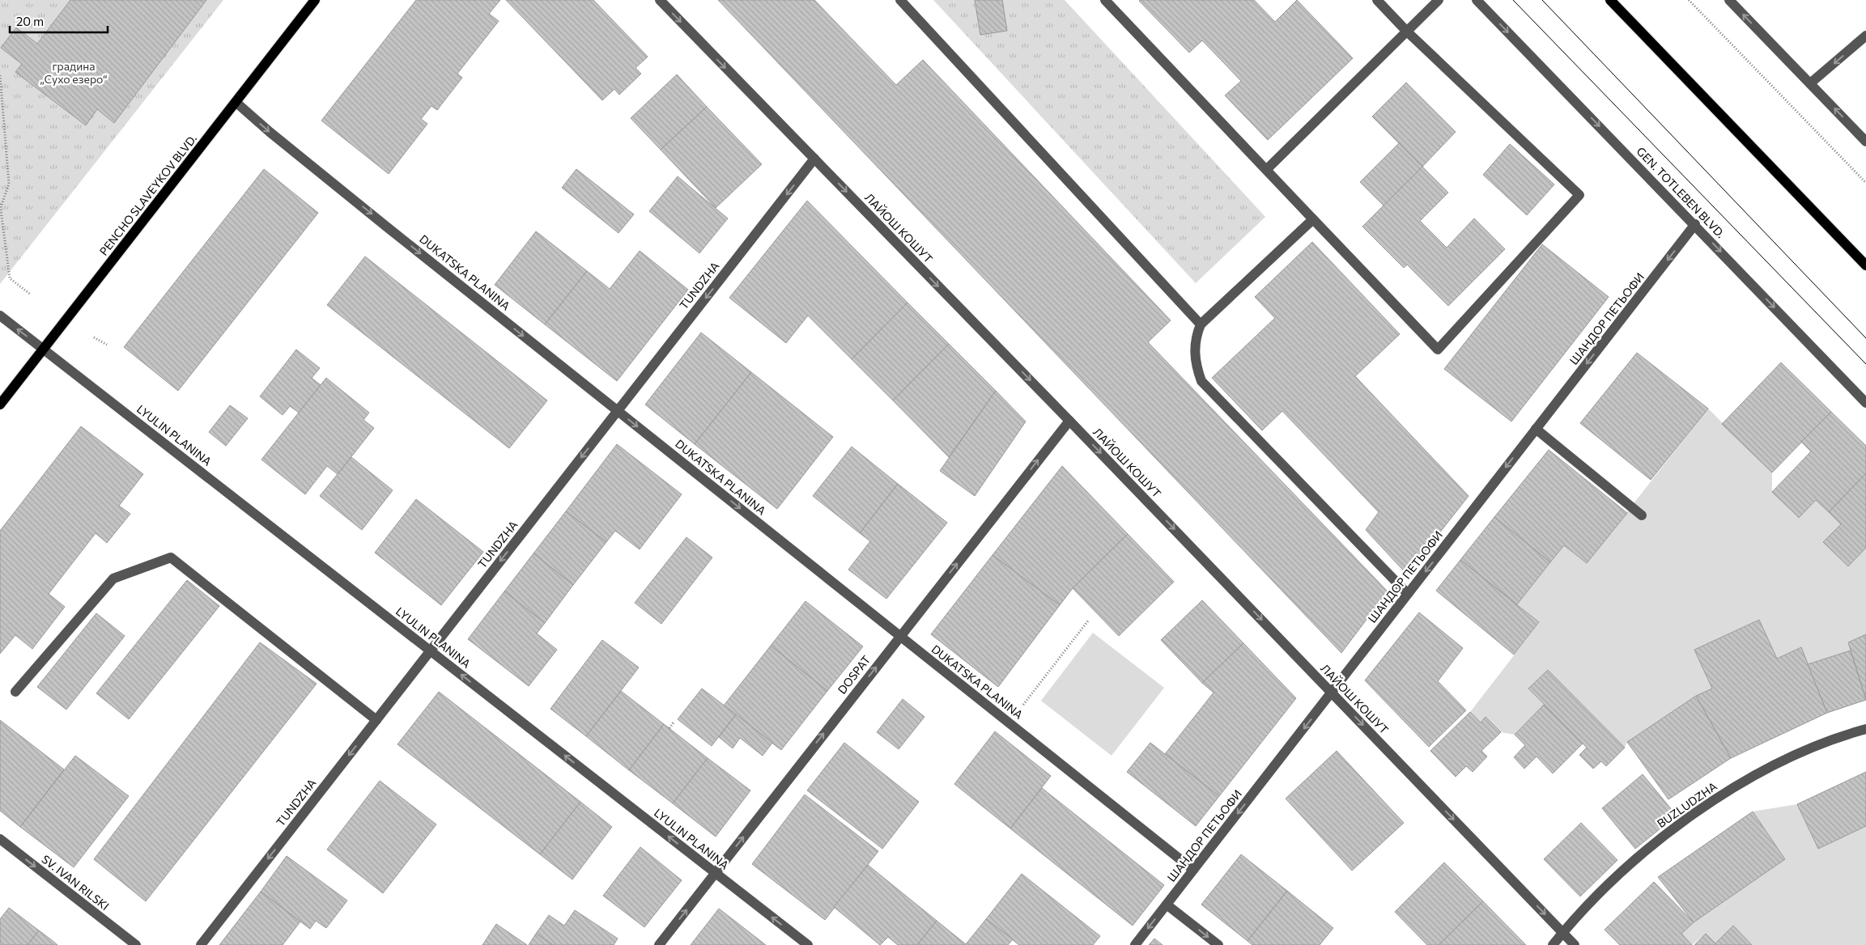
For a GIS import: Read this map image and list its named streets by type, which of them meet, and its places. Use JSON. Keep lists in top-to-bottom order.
{
  "streets": {
    "main road": ["PENCHO SLAVEYKOV BLVD."],
    "street": [
      "GEN. TOTLEBEN BLVD.",
      "ЛАЙОШ КОШУТ",
      "DUKATSKA PLANINA",
      "TUNDZHA",
      "ШАНДОР ПЕТЬОФИ",
      "LYULIN PLANINA",
      "DOSPAT",
      "BUZLUDZHA",
      "SV. IVAN RILSKI"
    ]
  },
  "crossings": [
    ["GEN. TOTLEBEN BLVD.", "ШАНДОР ПЕТЬОФИ"],
    ["PENCHO SLAVEYKOV BLVD.", "DUKATSKA PLANINA"],
    ["PENCHO SLAVEYKOV BLVD.", "LYULIN PLANINA"],
    ["ЛАЙОШ КОШУТ", "TUNDZHA"],
    ["ЛАЙОШ КОШУТ", "ШАНДОР ПЕТЬОФИ"],
    ["ЛАЙОШ КОШУТ", "DOSPAT"],
    ["ЛАЙОШ КОШУТ", "BUZLUDZHA"],
    ["DUKATSKA PLANINA", "TUNDZHA"],
    ["DUKATSKA PLANINA", "ШАНДОР ПЕТЬОФИ"],
    ["DUKATSKA PLANINA", "DOSPAT"],
    ["TUNDZHA", "LYULIN PLANINA"],
    ["LYULIN PLANINA", "DOSPAT"]
  ],
  "one_way": [
    "GEN. TOTLEBEN BLVD.",
    "ЛАЙОШ КОШУТ",
    "DUKATSKA PLANINA",
    "TUNDZHA",
    "ШАНДОР ПЕТЬОФИ",
    "LYULIN PLANINA",
    "DOSPAT",
    "SV. IVAN RILSKI"
  ],
  "parks": ["градина „Сухо езеро“"],
  "scale_bar": "20 m"
}
